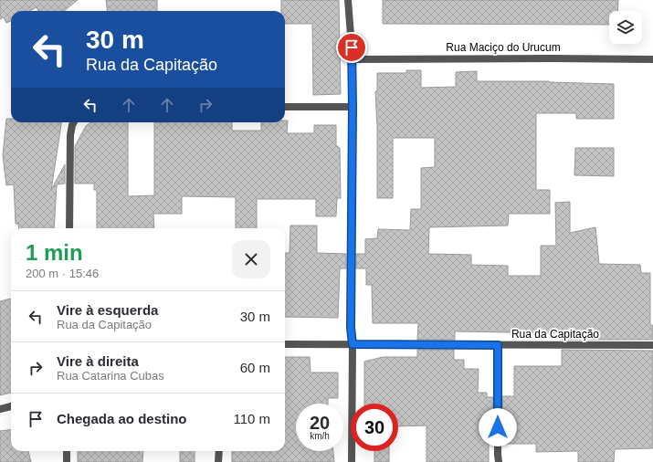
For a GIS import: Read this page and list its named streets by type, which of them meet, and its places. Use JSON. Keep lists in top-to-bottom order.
{
  "streets": {
    "street": ["Rua Maciço do Urucum", "Rua da Capitação"]
  },
  "page": {
    "turn": ["30 m", "Rua da Capitação"],
    "heading": ["1 min", "200 m · 15:46"],
    "list": [
      {
        "name": "Vire à esquerda",
        "note": "Rua da Capitação",
        "value": "30 m"
      },
      {
        "name": "Vire à direita",
        "note": "Rua Catarina Cubas",
        "value": "60 m"
      },
      {
        "name": "Chegada ao destino",
        "value": "110 m"
      }
    ],
    "speed": "20 km/h",
    "limit": "30"
  }
}
